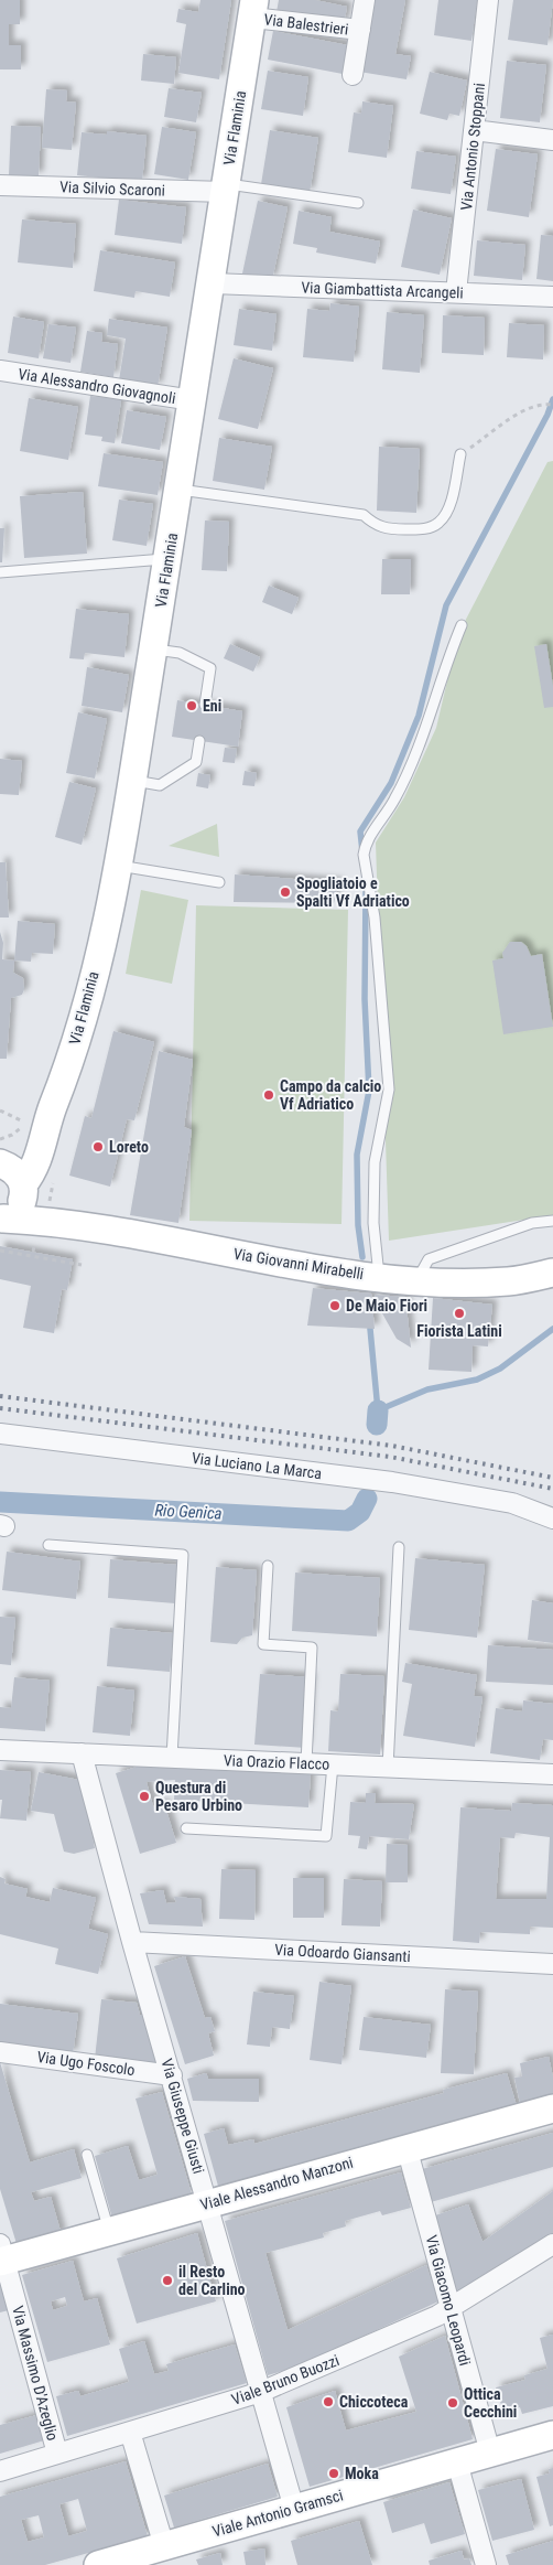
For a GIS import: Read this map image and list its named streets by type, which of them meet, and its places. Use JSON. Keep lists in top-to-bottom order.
{
  "streets": {
    "street": [
      "Via Balestrieri",
      "Via Flaminia",
      "Via Antonio Stoppani",
      "Via Silvio Scaroni",
      "Via Giambattista Arcangeli",
      "Via Alessandro Giovagnoli",
      "Via Giovanni Mirabelli",
      "Via Luciano La Marca",
      "Via Orazio Flacco",
      "Via Odoardo Giansanti",
      "Via Ugo Foscolo",
      "Via Giuseppe Giusti",
      "Viale Alessandro Manzoni",
      "Via Giacomo Leopardi",
      "Via Massimo D'Azeglio",
      "Viale Bruno Buozzi",
      "Viale Antonio Gramsci"
    ]
  },
  "crossings": [
    ["Via Balestrieri", "Via Flaminia"],
    ["Via Flaminia", "Via Silvio Scaroni"],
    ["Via Flaminia", "Via Giambattista Arcangeli"],
    ["Via Flaminia", "Via Alessandro Giovagnoli"],
    ["Via Flaminia", "Via Giovanni Mirabelli"],
    ["Via Antonio Stoppani", "Via Giambattista Arcangeli"],
    ["Via Orazio Flacco", "Via Giuseppe Giusti"],
    ["Via Odoardo Giansanti", "Via Giuseppe Giusti"],
    ["Via Ugo Foscolo", "Via Giuseppe Giusti"],
    ["Via Giuseppe Giusti", "Viale Alessandro Manzoni"],
    ["Via Giuseppe Giusti", "Viale Bruno Buozzi"],
    ["Via Giuseppe Giusti", "Viale Antonio Gramsci"],
    ["Viale Alessandro Manzoni", "Via Giacomo Leopardi"],
    ["Viale Alessandro Manzoni", "Via Massimo D'Azeglio"],
    ["Via Giacomo Leopardi", "Viale Bruno Buozzi"],
    ["Via Giacomo Leopardi", "Viale Antonio Gramsci"],
    ["Via Massimo D'Azeglio", "Viale Bruno Buozzi"]
  ],
  "water": ["Rio Genica"],
  "places": [
    "Eni",
    "Spogliatoio e Spalti Vf Adriatico",
    "Campo da calcio Vf Adriatico",
    "Loreto",
    "De Maio Fiori",
    "Fiorista Latini",
    "Questura di Pesaro Urbino",
    "il Resto del Carlino",
    "Chiccoteca",
    "Ottica Cecchini",
    "Moka"
  ]
}
